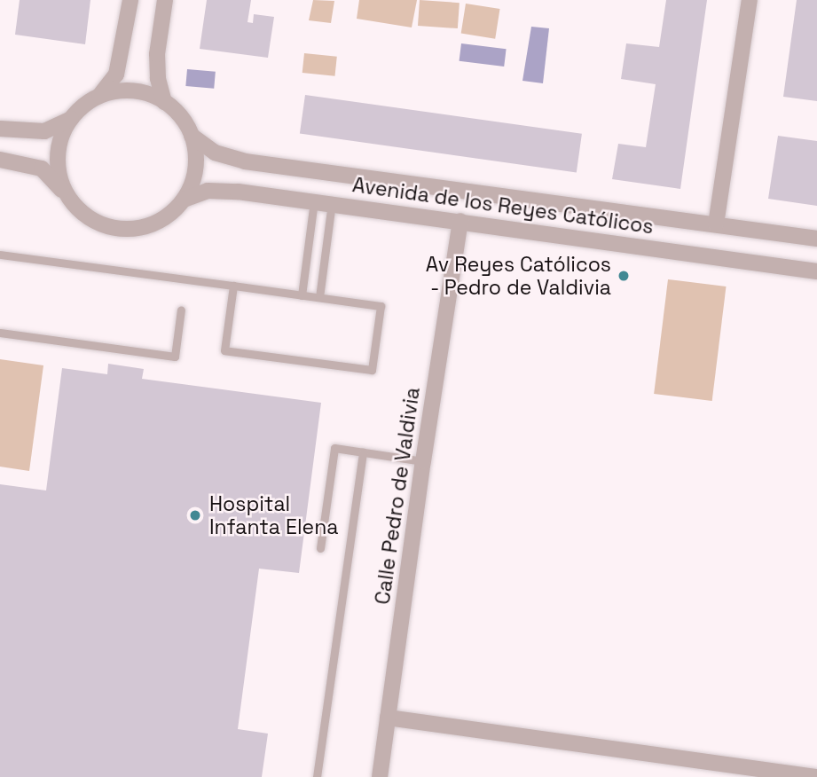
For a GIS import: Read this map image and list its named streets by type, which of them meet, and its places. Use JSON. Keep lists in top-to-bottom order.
{
  "streets": {
    "street": ["Avenida de los Reyes Católicos", "Calle Pedro de Valdivia"]
  },
  "crossings": [
    ["Avenida de los Reyes Católicos", "Calle Pedro de Valdivia"]
  ],
  "places": ["Av Reyes Católicos - Pedro de Valdivia", "Hospital Infanta Elena"]
}
